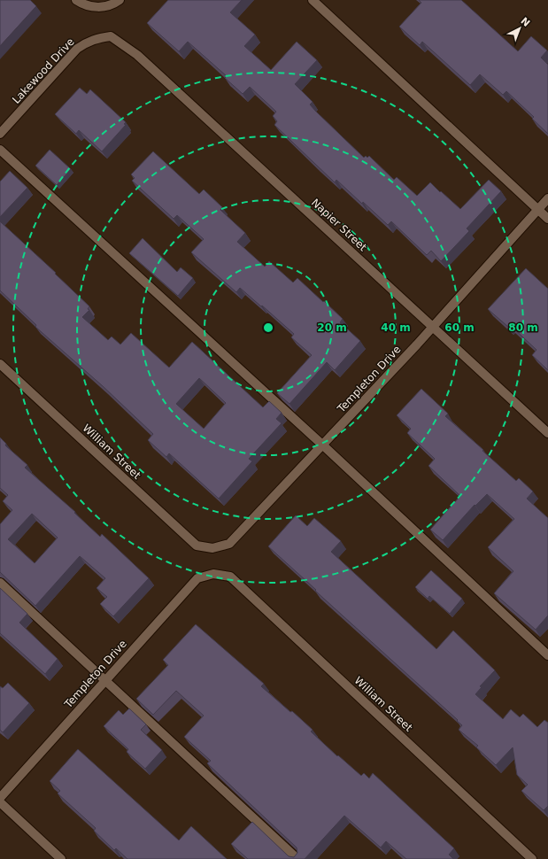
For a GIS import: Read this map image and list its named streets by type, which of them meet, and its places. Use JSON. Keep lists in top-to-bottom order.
{
  "streets": {
    "street": [
      "Lakewood Drive",
      "Napier Street",
      "Templeton Drive",
      "William Street"
    ]
  },
  "crossings": [
    ["Lakewood Drive", "Napier Street"],
    ["Napier Street", "Templeton Drive"],
    ["Templeton Drive", "William Street"]
  ],
  "north": "top right",
  "rings": [
    "20 m",
    "40 m",
    "60 m",
    "80 m"
  ]
}
